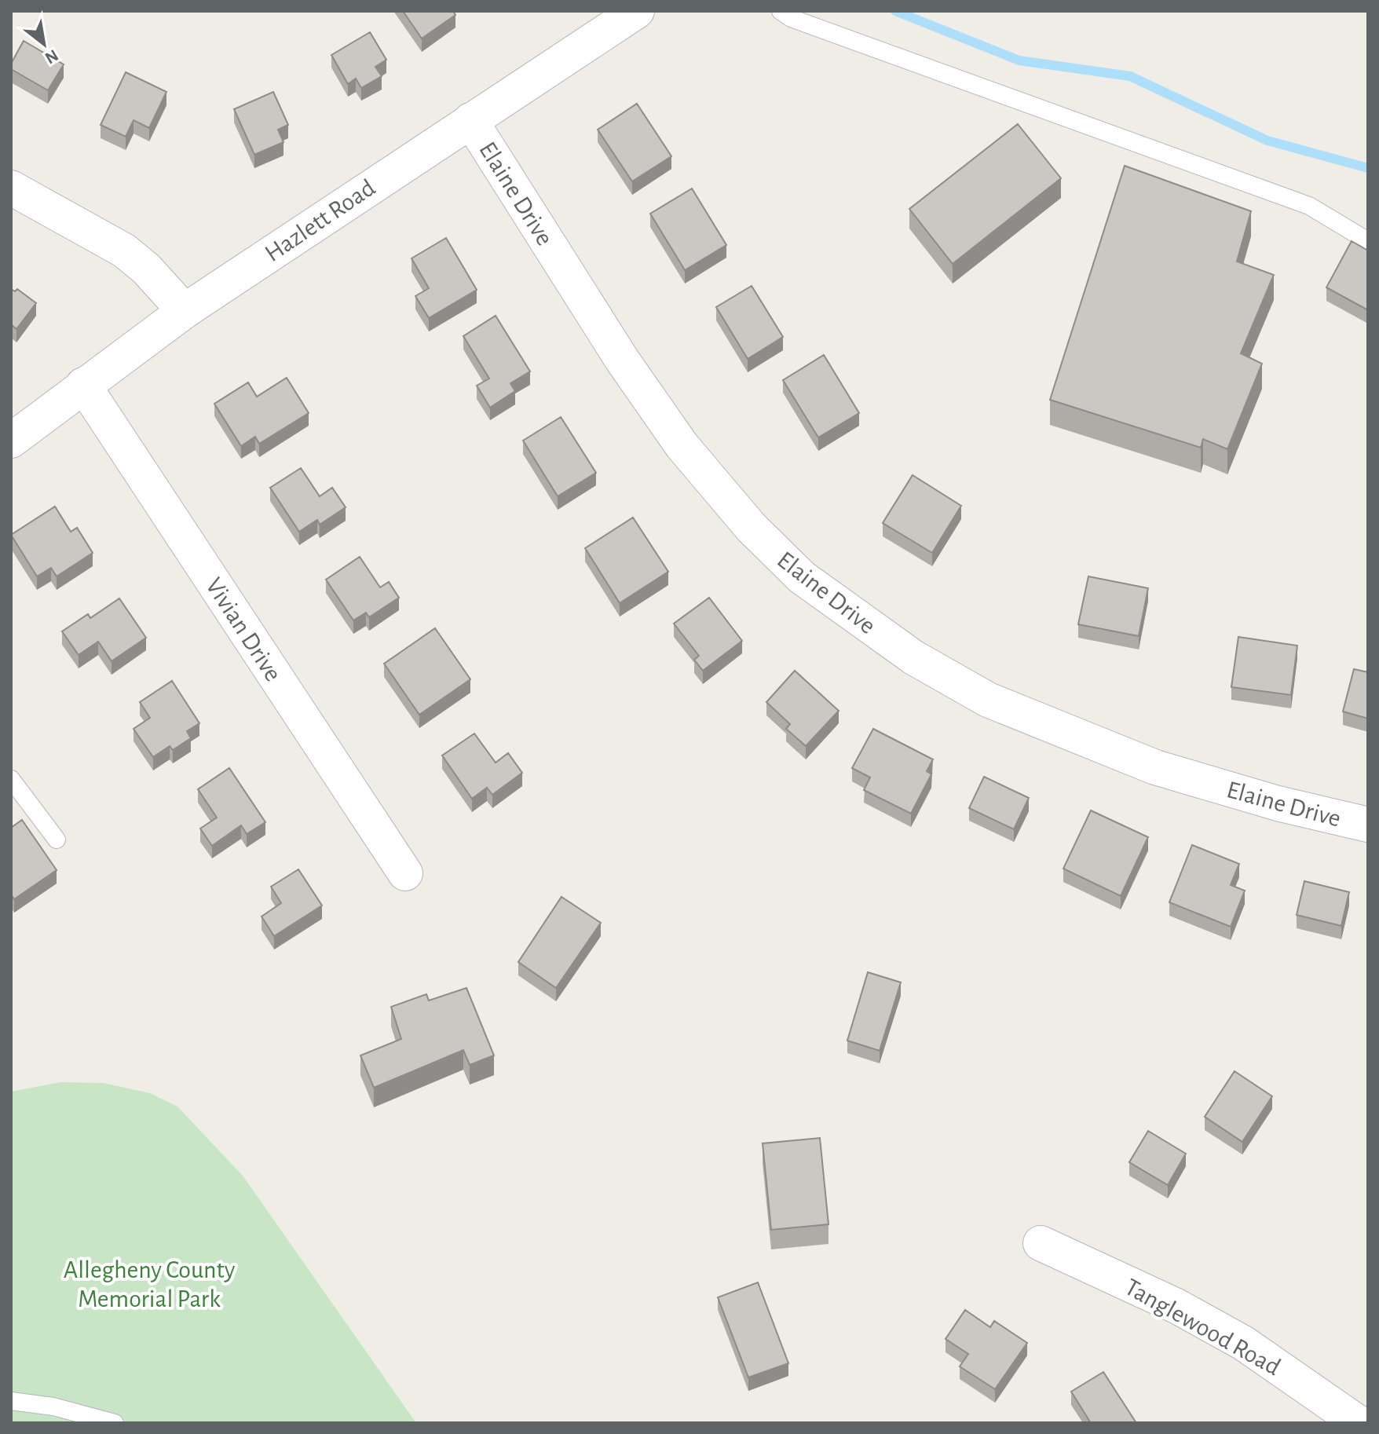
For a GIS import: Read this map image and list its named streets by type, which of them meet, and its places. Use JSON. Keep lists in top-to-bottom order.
{
  "streets": {
    "street": [
      "Elaine Drive",
      "Hazlett Road",
      "Vivian Drive",
      "Tanglewood Road"
    ]
  },
  "crossings": [
    ["Elaine Drive", "Hazlett Road"],
    ["Hazlett Road", "Vivian Drive"]
  ],
  "parks": ["Allegheny County Memorial Park"],
  "north": "bottom right"
}
